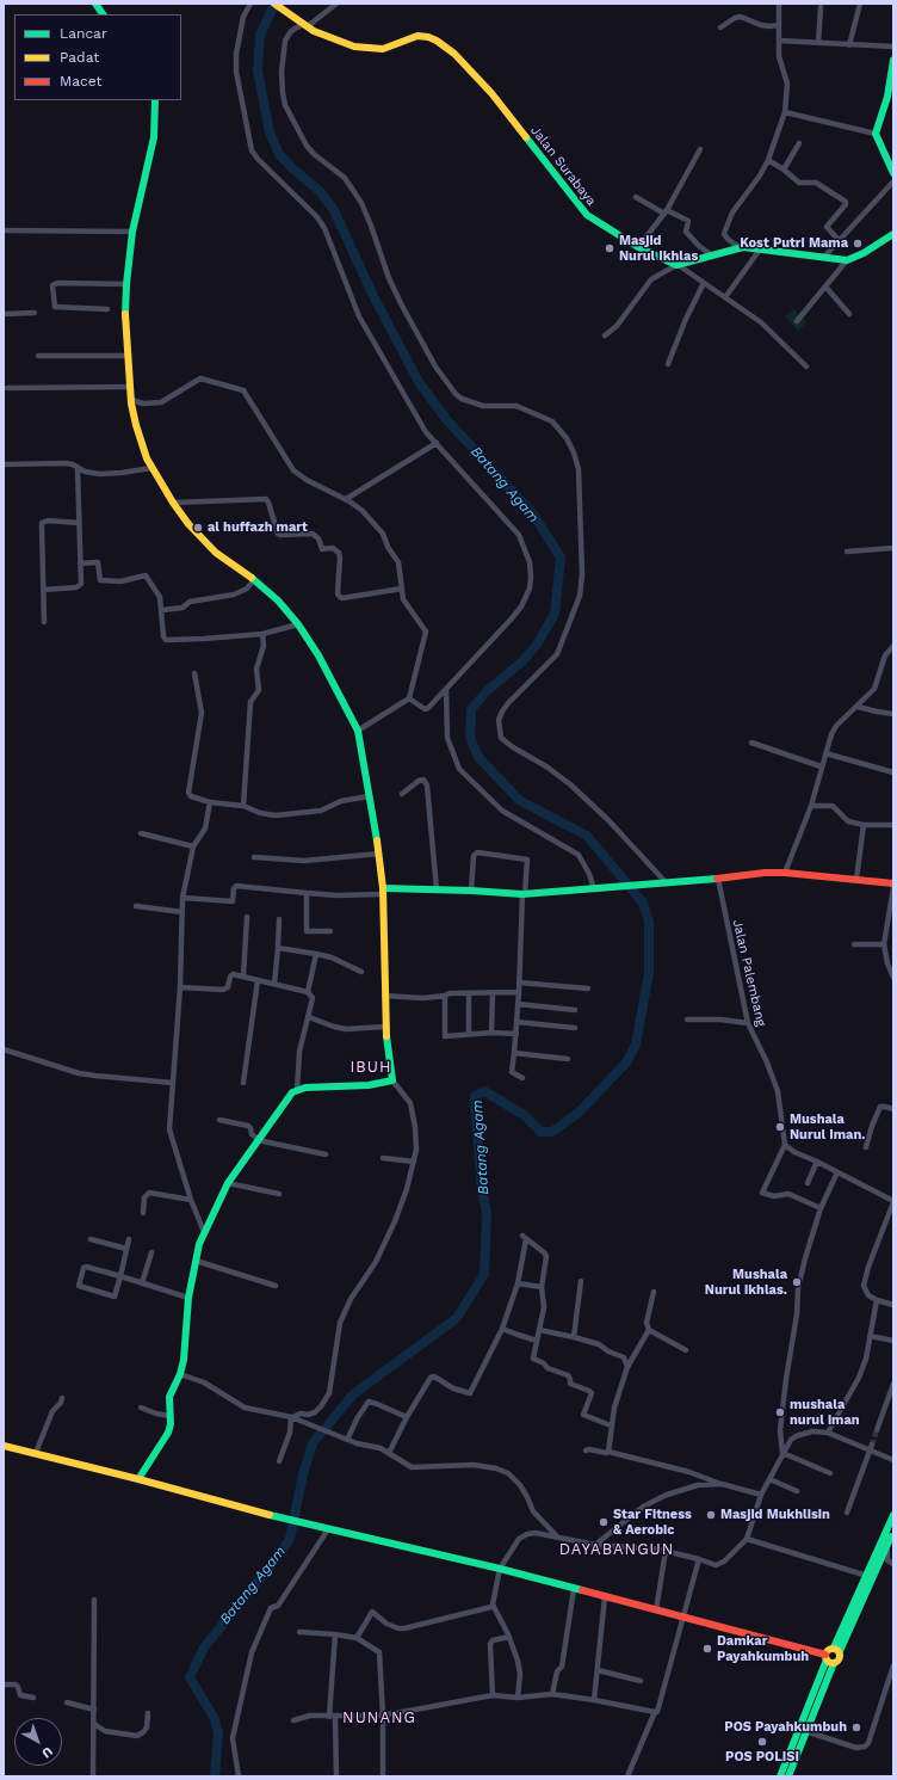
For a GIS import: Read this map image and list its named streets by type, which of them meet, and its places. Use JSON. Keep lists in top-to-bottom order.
{
  "streets": {
    "main road": ["Jalan Surabaya"],
    "street": ["Jalan Palembang"]
  },
  "districts": ["IBUH", "DAYABANGUN", "NUNANG"],
  "water": ["Batang Agam"],
  "places": [
    "Kost Putri Mama",
    "Masjid Nurul Ikhlas",
    "al huffazh mart",
    "Mushala Nurul Iman.",
    "Mushala Nurul ikhlas.",
    "mushala nurul iman",
    "Masjid Mukhlisin",
    "Star Fitness & Aerobic",
    "Damkar Payahkumbuh",
    "POS Payahkumbuh",
    "POS POLISI"
  ],
  "legend": ["Lancar", "Padat", "Macet"],
  "north": "bottom right"
}
